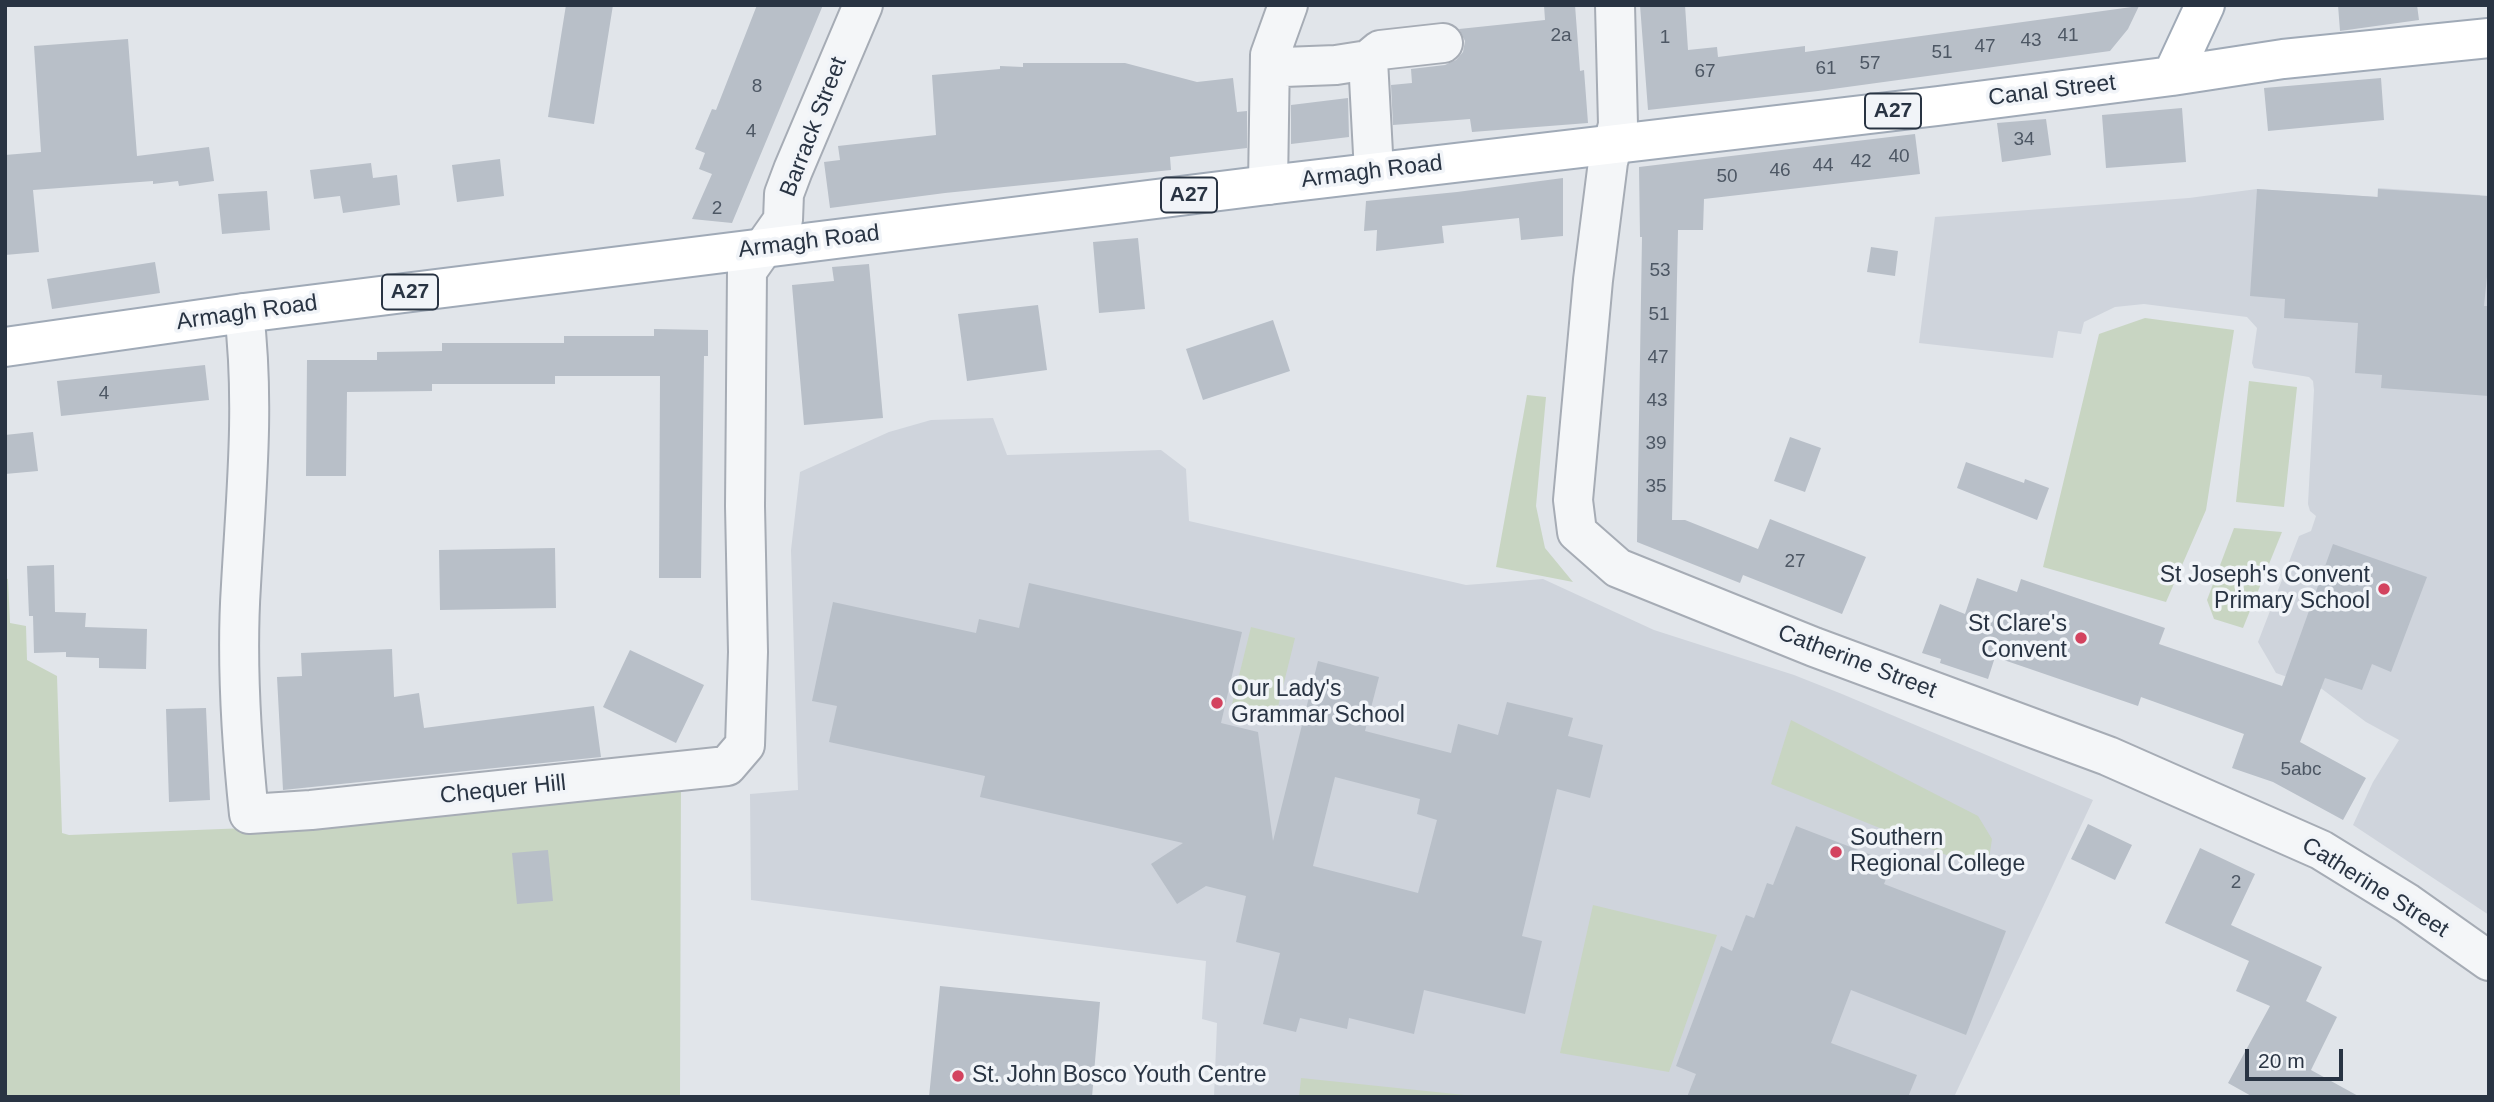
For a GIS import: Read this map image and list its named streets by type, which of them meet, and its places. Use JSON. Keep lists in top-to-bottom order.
{
  "streets": {
    "main road": ["Canal Street", "A27", "Armagh Road"],
    "street": ["Barrack Street", "Catherine Street", "Chequer Hill"]
  },
  "crossings": [
    ["Canal Street", "Armagh Road"],
    ["Canal Street", "Catherine Street"],
    ["Barrack Street", "Armagh Road"],
    ["Barrack Street", "Chequer Hill"],
    ["Armagh Road", "Catherine Street"],
    ["Armagh Road", "Chequer Hill"]
  ],
  "places": [
    "St Joseph's Convent Primary School",
    "St Clare's Convent",
    "Our Lady's Grammar School",
    "Southern Regional College",
    "St. John Bosco Youth Centre"
  ],
  "house_numbers": [
    "2a",
    "41",
    "1",
    "43",
    "47",
    "51",
    "57",
    "61",
    "67",
    "8",
    "4",
    "34",
    "40",
    "42",
    "44",
    "46",
    "50",
    "2",
    "53",
    "51",
    "47",
    "4",
    "43",
    "39",
    "35",
    "27",
    "5abc",
    "2"
  ],
  "scale_bar": "20 m"
}
